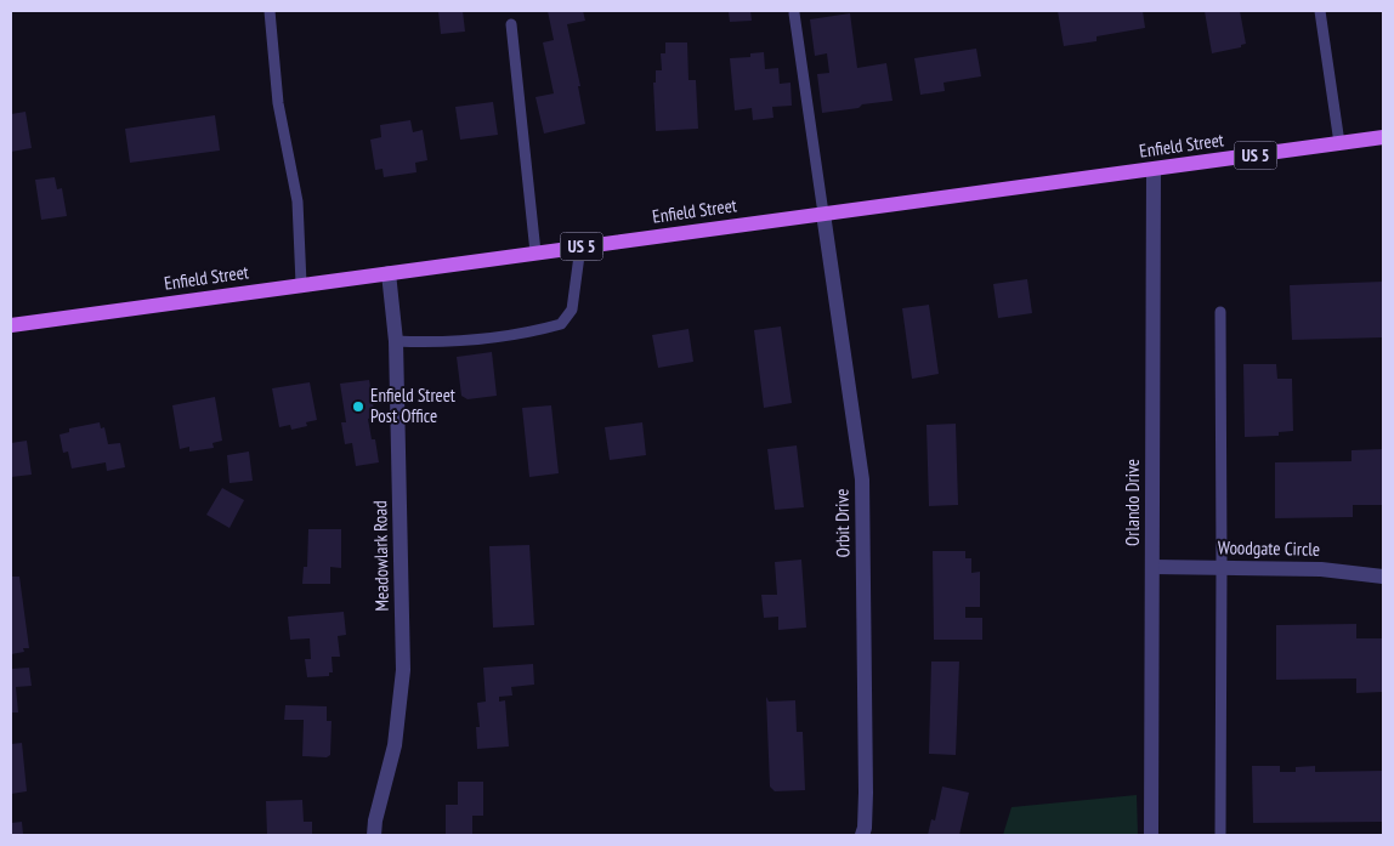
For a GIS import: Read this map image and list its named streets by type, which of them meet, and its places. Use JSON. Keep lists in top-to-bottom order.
{
  "streets": {
    "main road": ["Enfield Street", "US 5"],
    "street": [
      "Orlando Drive",
      "Orbit Drive",
      "Woodgate Circle",
      "Meadowlark Road"
    ]
  },
  "crossings": [
    ["Enfield Street", "Orlando Drive"],
    ["Enfield Street", "Orbit Drive"],
    ["Enfield Street", "Meadowlark Road"],
    ["Orlando Drive", "Woodgate Circle"]
  ],
  "places": ["Enfield Street Post Office"]
}
